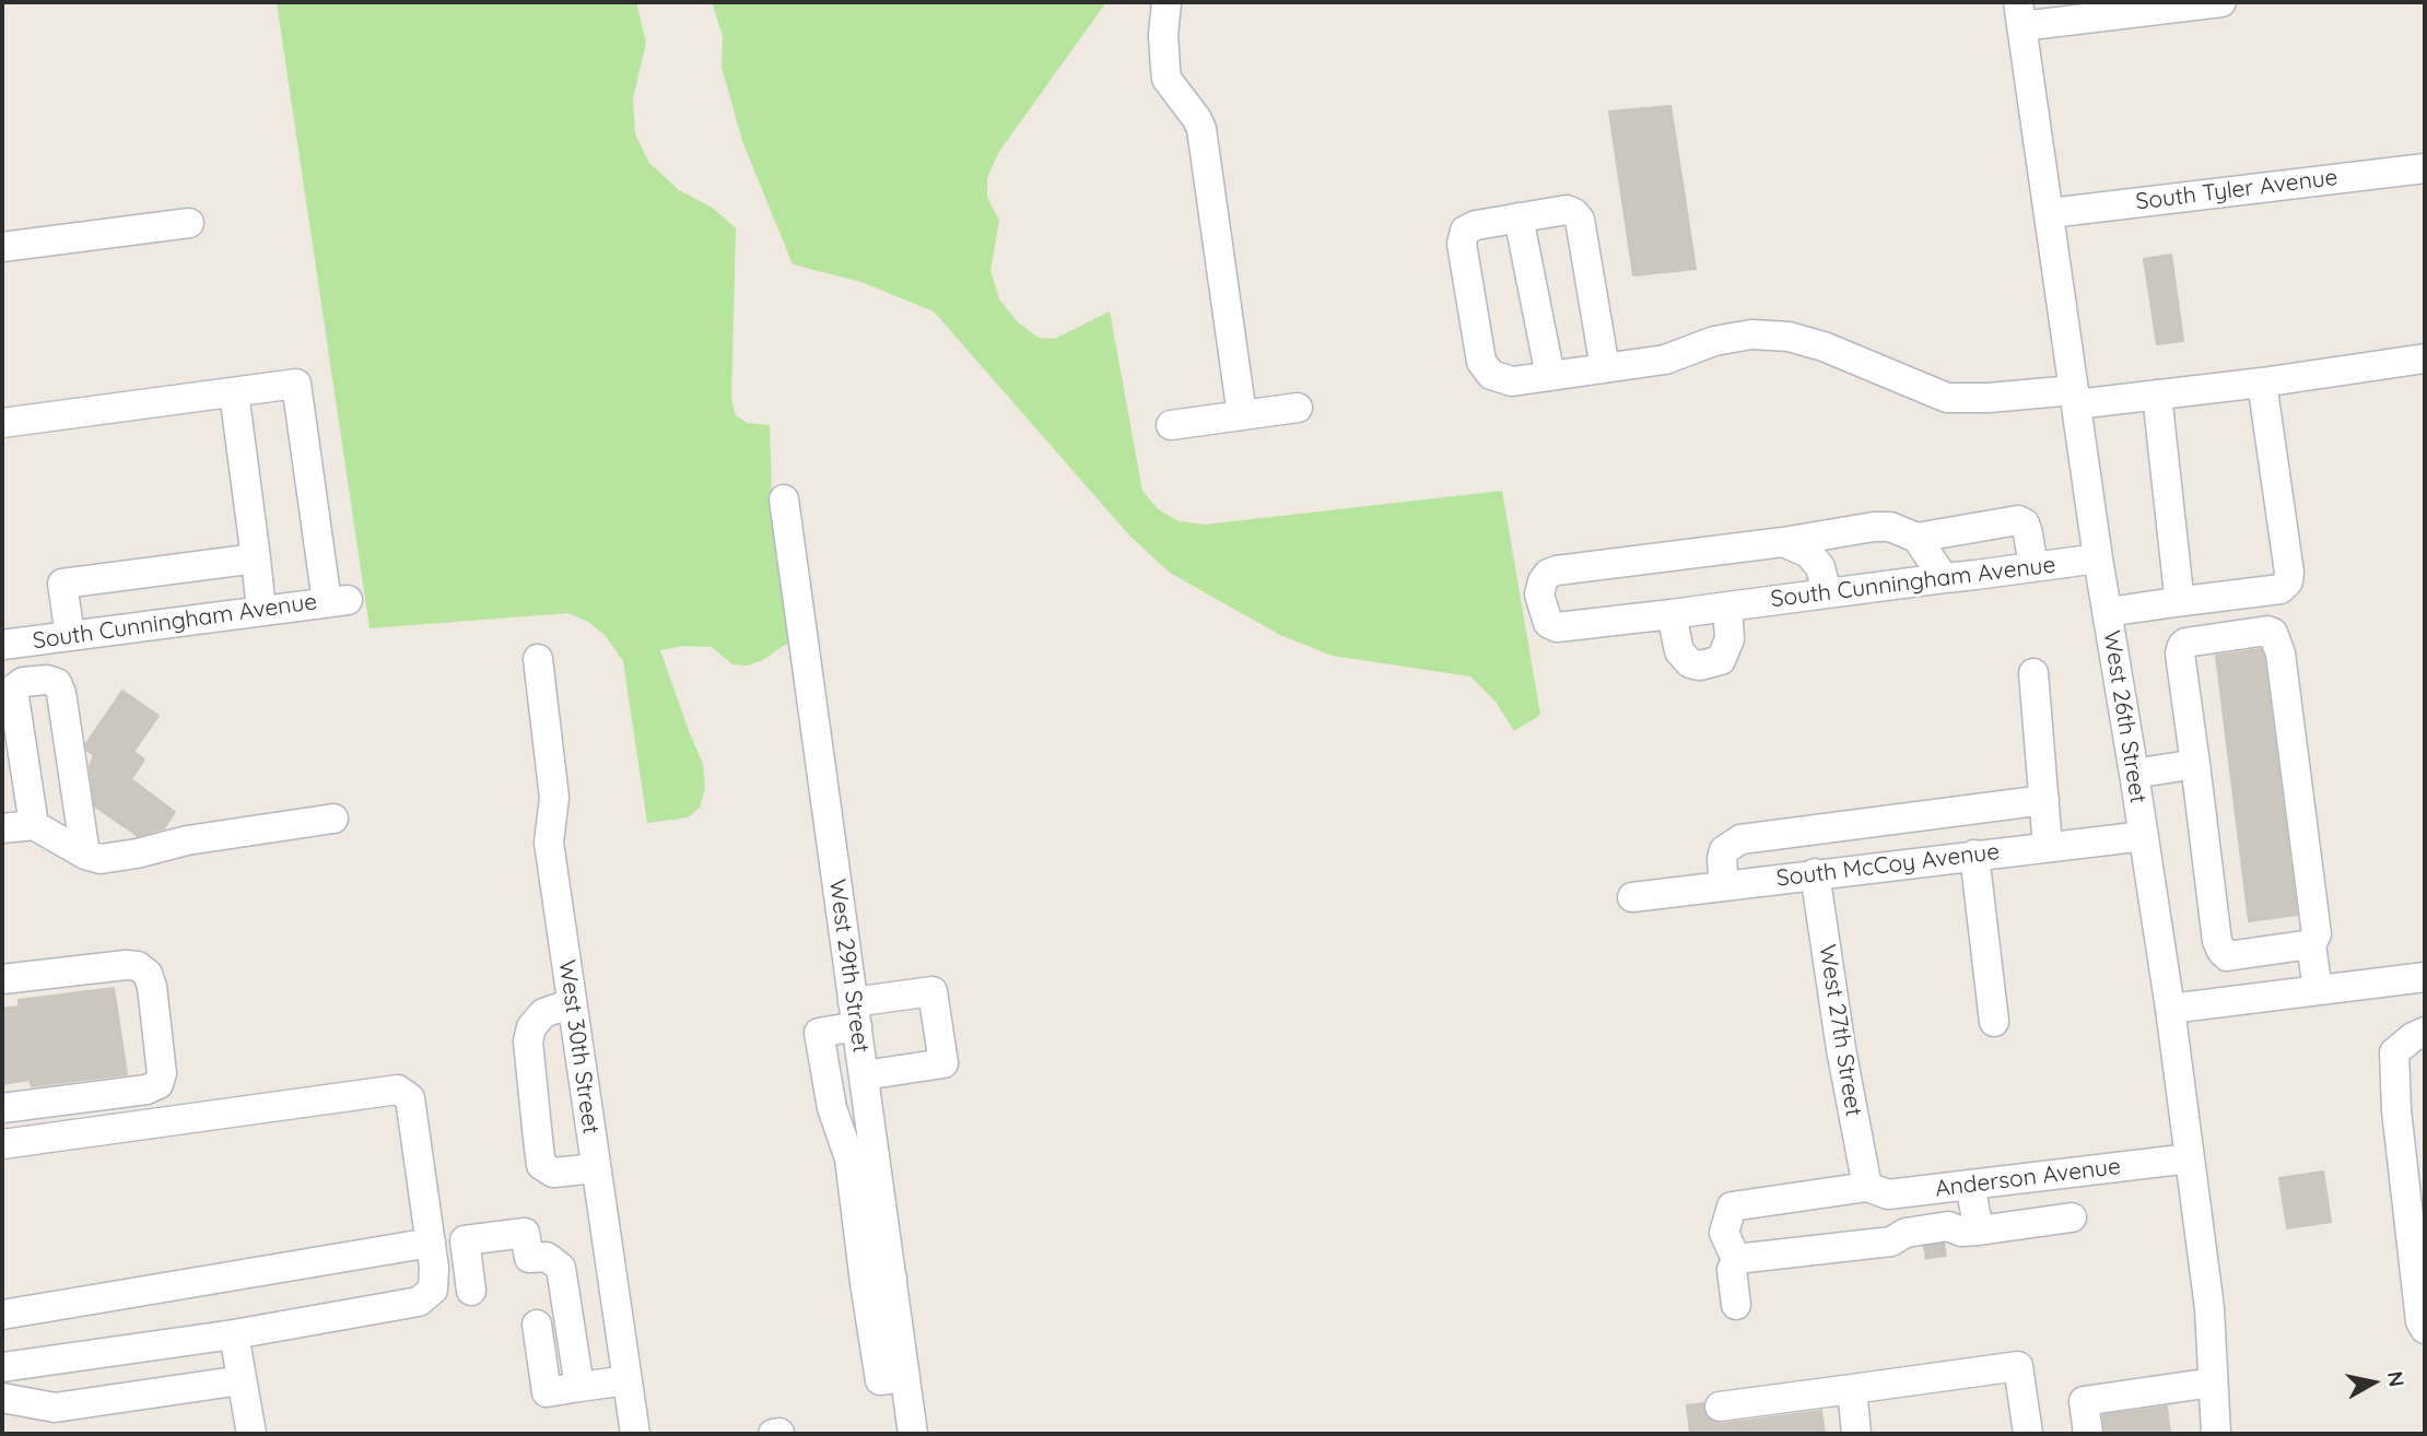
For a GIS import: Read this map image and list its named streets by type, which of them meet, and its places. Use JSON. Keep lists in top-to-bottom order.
{
  "streets": {
    "street": [
      "South Tyler Avenue",
      "South Cunningham Avenue",
      "West 26th Street",
      "South McCoy Avenue",
      "West 29th Street",
      "West 27th Street",
      "West 30th Street",
      "Anderson Avenue"
    ]
  },
  "crossings": [
    ["South Tyler Avenue", "West 26th Street"],
    ["South Cunningham Avenue", "West 26th Street"],
    ["West 26th Street", "South McCoy Avenue"],
    ["West 26th Street", "Anderson Avenue"],
    ["South McCoy Avenue", "West 27th Street"],
    ["West 27th Street", "Anderson Avenue"]
  ],
  "north": "right"
}
